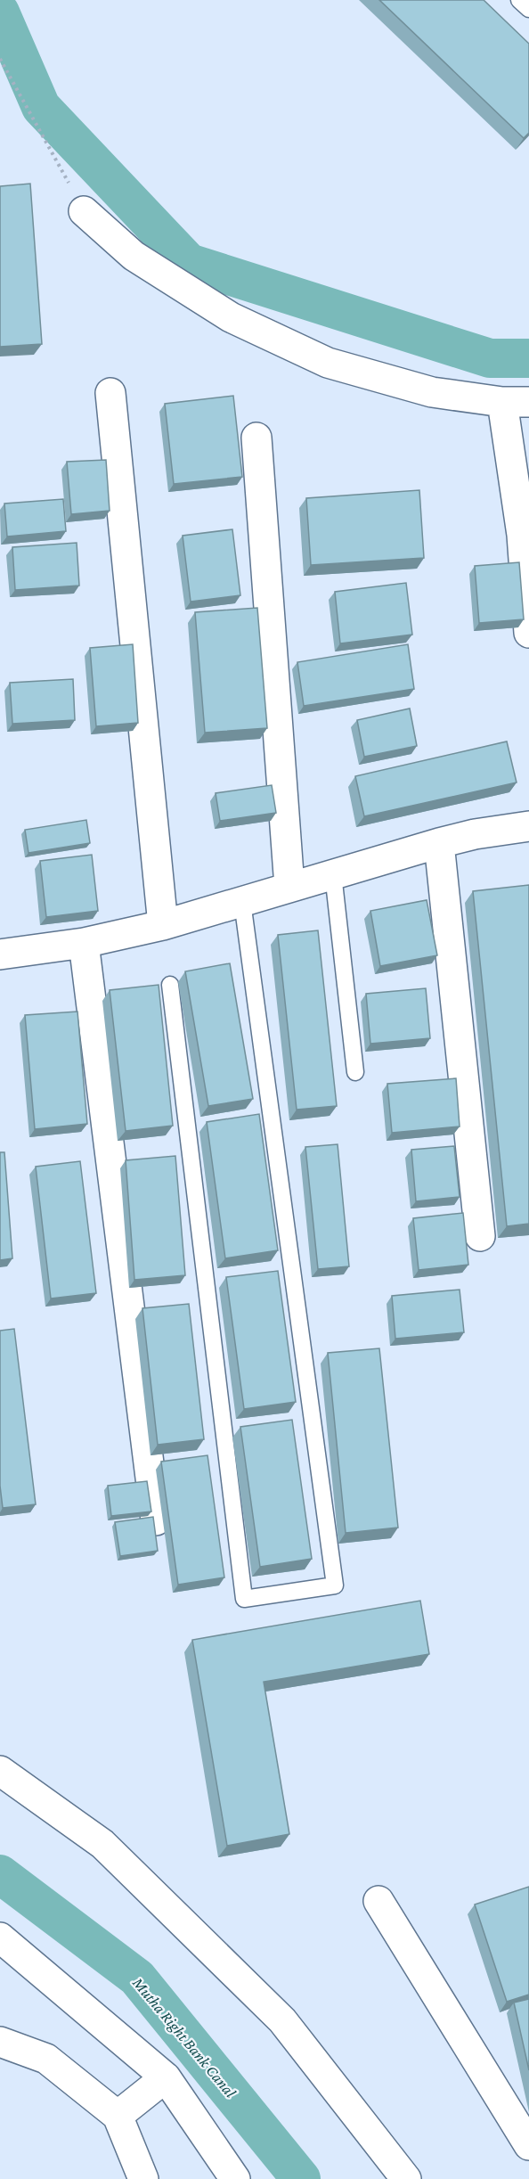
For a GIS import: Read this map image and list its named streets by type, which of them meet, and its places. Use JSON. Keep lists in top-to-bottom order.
{
  "water": ["Mutha Right Bank Canal"]
}
